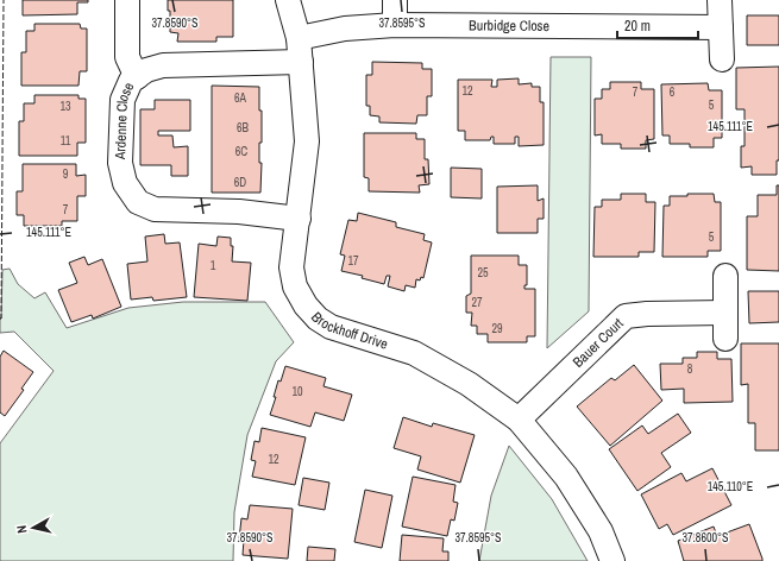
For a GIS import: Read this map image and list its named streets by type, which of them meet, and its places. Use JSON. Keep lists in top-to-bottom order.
{
  "streets": {
    "street": [
      "Burbidge Close",
      "Ardenne Close",
      "Brockhoff Drive",
      "Bauer Court"
    ]
  },
  "crossings": [
    ["Burbidge Close", "Brockhoff Drive"],
    ["Ardenne Close", "Brockhoff Drive"],
    ["Brockhoff Drive", "Bauer Court"]
  ],
  "house_numbers": [
    "12",
    "7",
    "6",
    "6A",
    "5",
    "13",
    "6B",
    "11",
    "6C",
    "9",
    "6D",
    "7",
    "5",
    "17",
    "1",
    "25",
    "27",
    "29",
    "8",
    "10",
    "12"
  ],
  "scale_bar": "20 m",
  "north": "left",
  "coordinates": [
    "37.8590°S",
    "37.8595°S",
    "145.111°E",
    "145.110°E",
    "37.8600°S"
  ]
}
